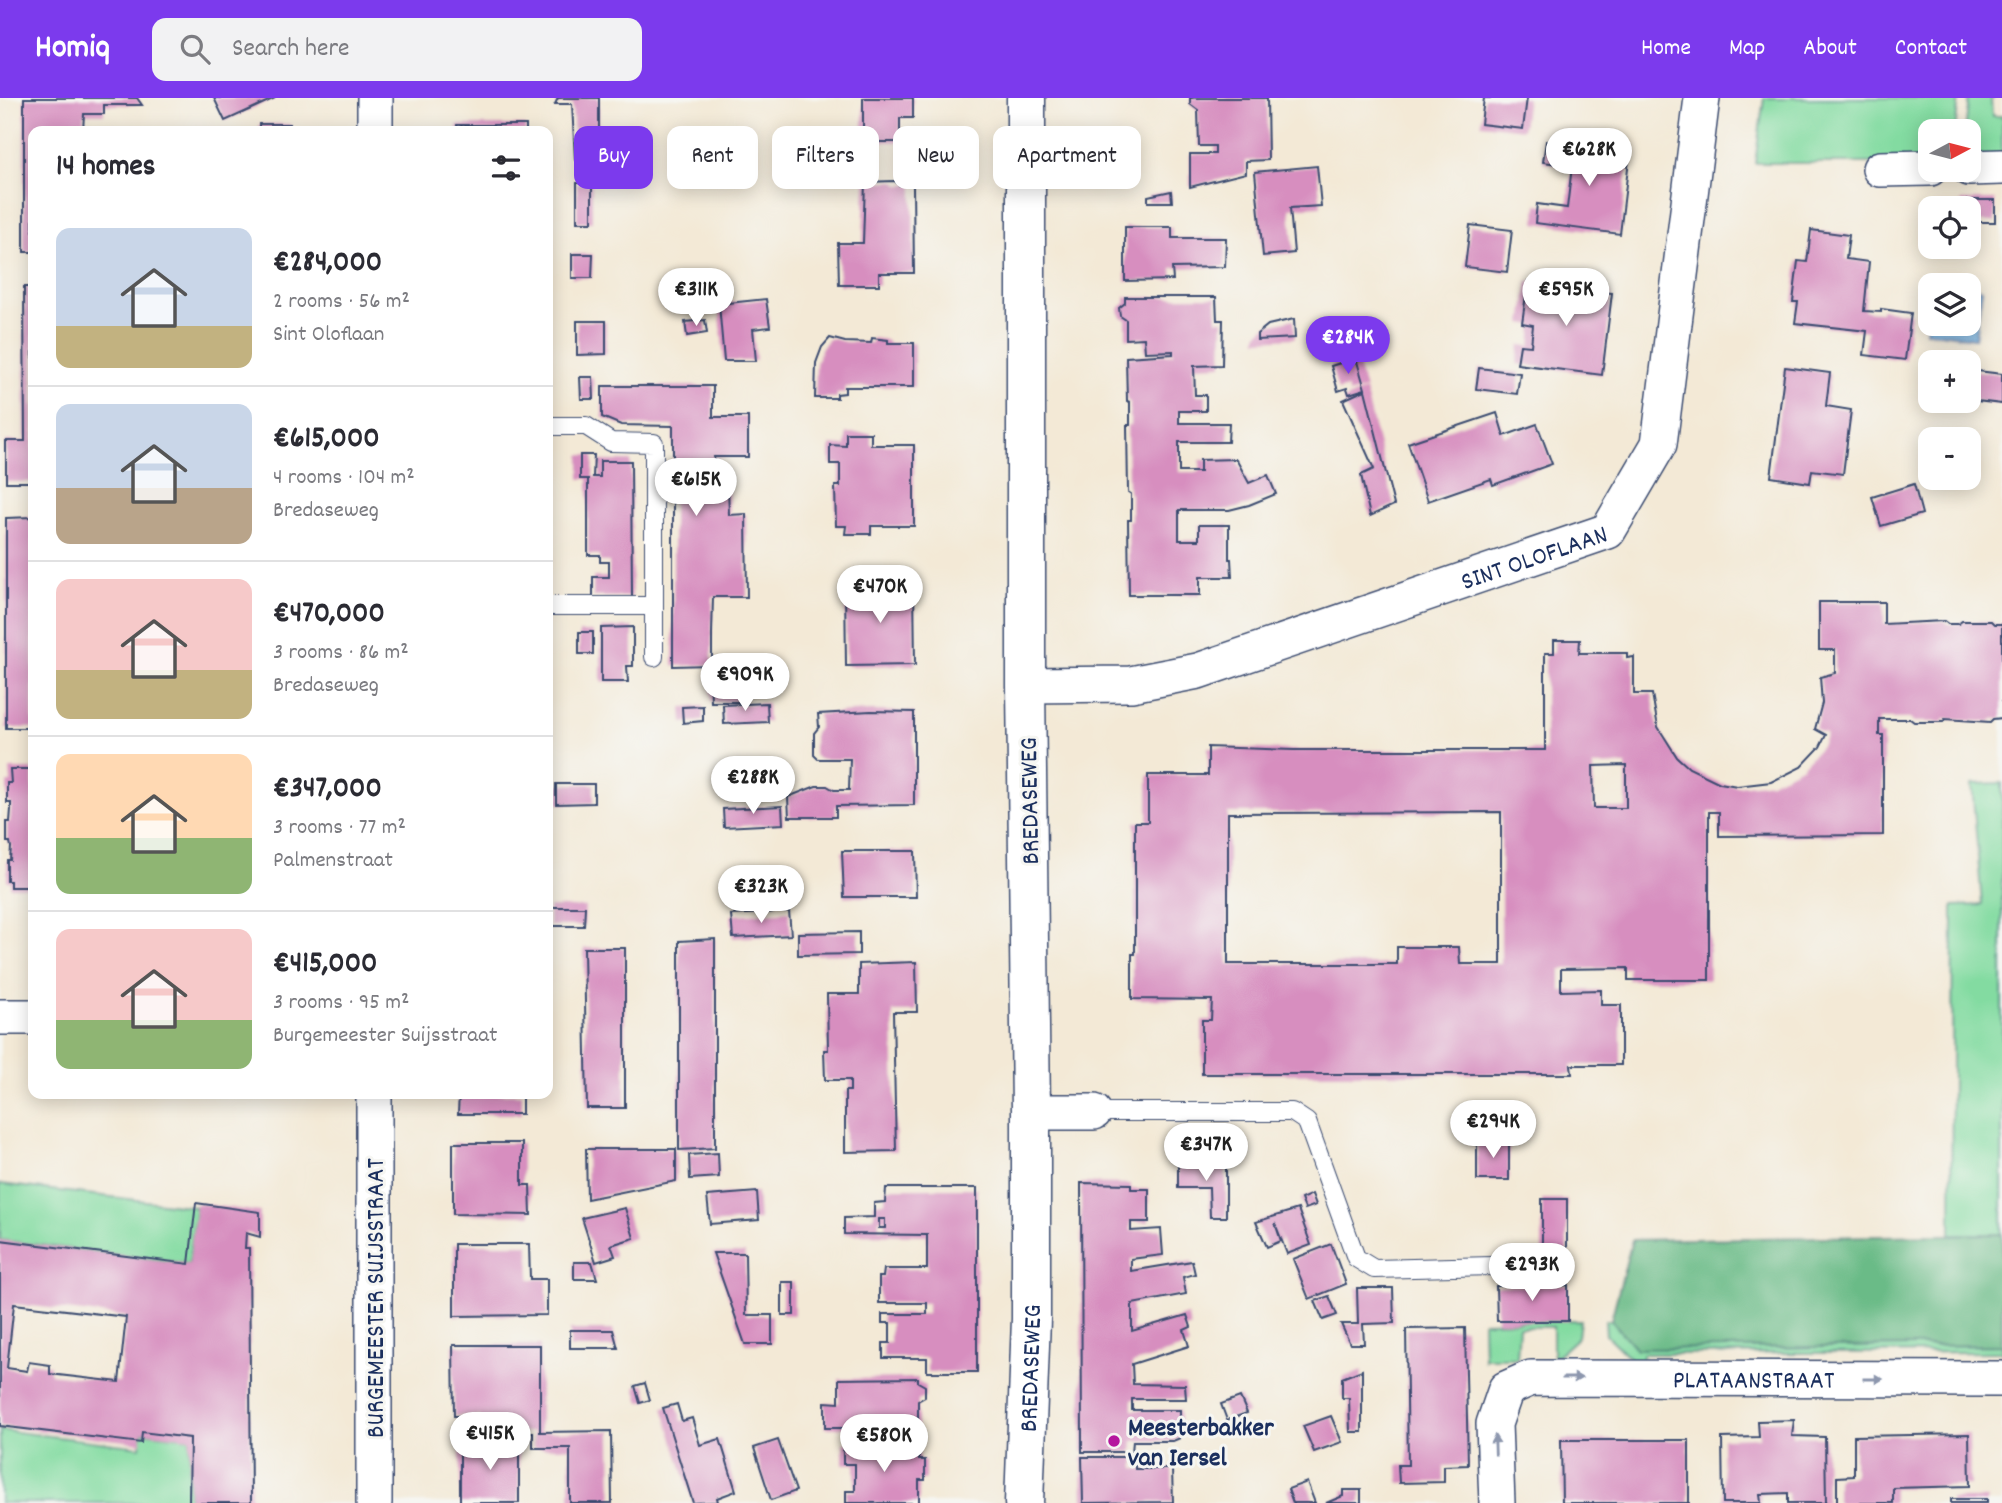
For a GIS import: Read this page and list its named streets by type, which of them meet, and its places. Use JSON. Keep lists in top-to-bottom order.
{
  "streets": {
    "street": [
      "SINT OLOFLAAN",
      "BREDASEWEG",
      "BURGEMEESTER SUIJSSTRAAT",
      "PLATAANSTRAAT"
    ]
  },
  "crossings": [
    ["SINT OLOFLAAN", "BREDASEWEG"]
  ],
  "one_way": ["PLATAANSTRAAT"],
  "places": ["Meesterbakker van Iersel"],
  "north": "right",
  "page": {
    "header": "Homiq",
    "search": "Search here",
    "nav": [
      "Home",
      "Map",
      "About",
      "Contact"
    ],
    "map_buttons": ["+", "−"],
    "chip": [
      "Buy",
      "Rent",
      "Filters",
      "New",
      "Apartment"
    ],
    "heading": "14 homes",
    "price": [
      "€628K",
      "€311K",
      "€595K",
      "€284K",
      "€615K",
      "€470K",
      "€909K",
      "€288K",
      "€323K",
      "€294K",
      "€347K",
      "€293K",
      "€415K",
      "€580K"
    ],
    "list": [
      {
        "name": "€284,000",
        "note": "2 rooms · 56 m² · Sint Oloflaan"
      },
      {
        "name": "€615,000",
        "note": "4 rooms · 104 m² · Bredaseweg"
      },
      {
        "name": "€470,000",
        "note": "3 rooms · 86 m² · Bredaseweg"
      },
      {
        "name": "€347,000",
        "note": "3 rooms · 77 m² · Palmenstraat"
      },
      {
        "name": "€415,000",
        "note": "3 rooms · 95 m² · Burgemeester Suijsstraat"
      }
    ]
  }
}
